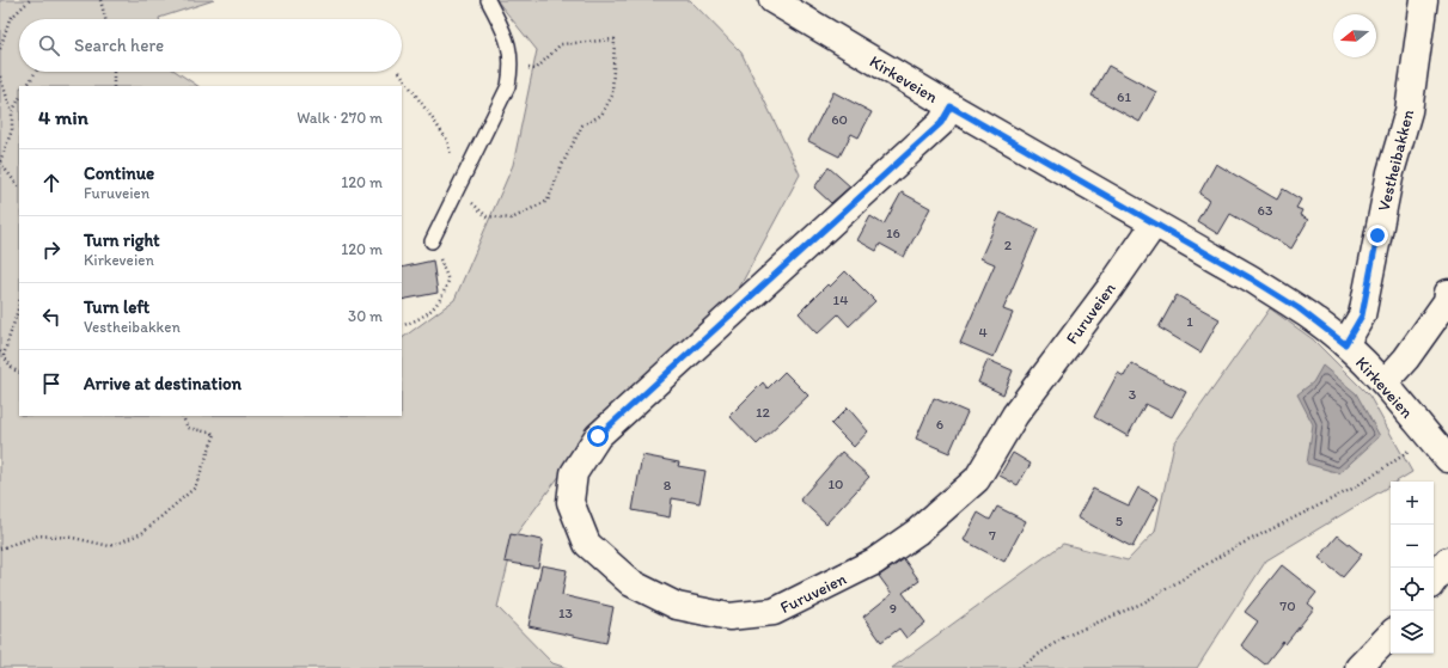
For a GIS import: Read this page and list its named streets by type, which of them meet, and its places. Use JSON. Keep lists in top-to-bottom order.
{
  "streets": {
    "street": ["Kirkeveien", "Vestheibakken", "Furuveien"]
  },
  "crossings": [
    ["Kirkeveien", "Vestheibakken"],
    ["Kirkeveien", "Furuveien"]
  ],
  "house_numbers": [
    "61",
    "60",
    "63",
    "16",
    "2",
    "14",
    "1",
    "4",
    "3",
    "12",
    "6",
    "10",
    "8",
    "5",
    "7",
    "70",
    "9",
    "13"
  ],
  "north": "left",
  "page": {
    "search": "Search here",
    "heading": ["4 min", "Walk · 270 m"],
    "list": [
      ["Continue", "Furuveien", "120 m"],
      ["Turn right", "Kirkeveien", "120 m"],
      ["Turn left", "Vestheibakken", "30 m"],
      "Arrive at destination"
    ],
    "map_buttons": ["+", "−"]
  }
}
